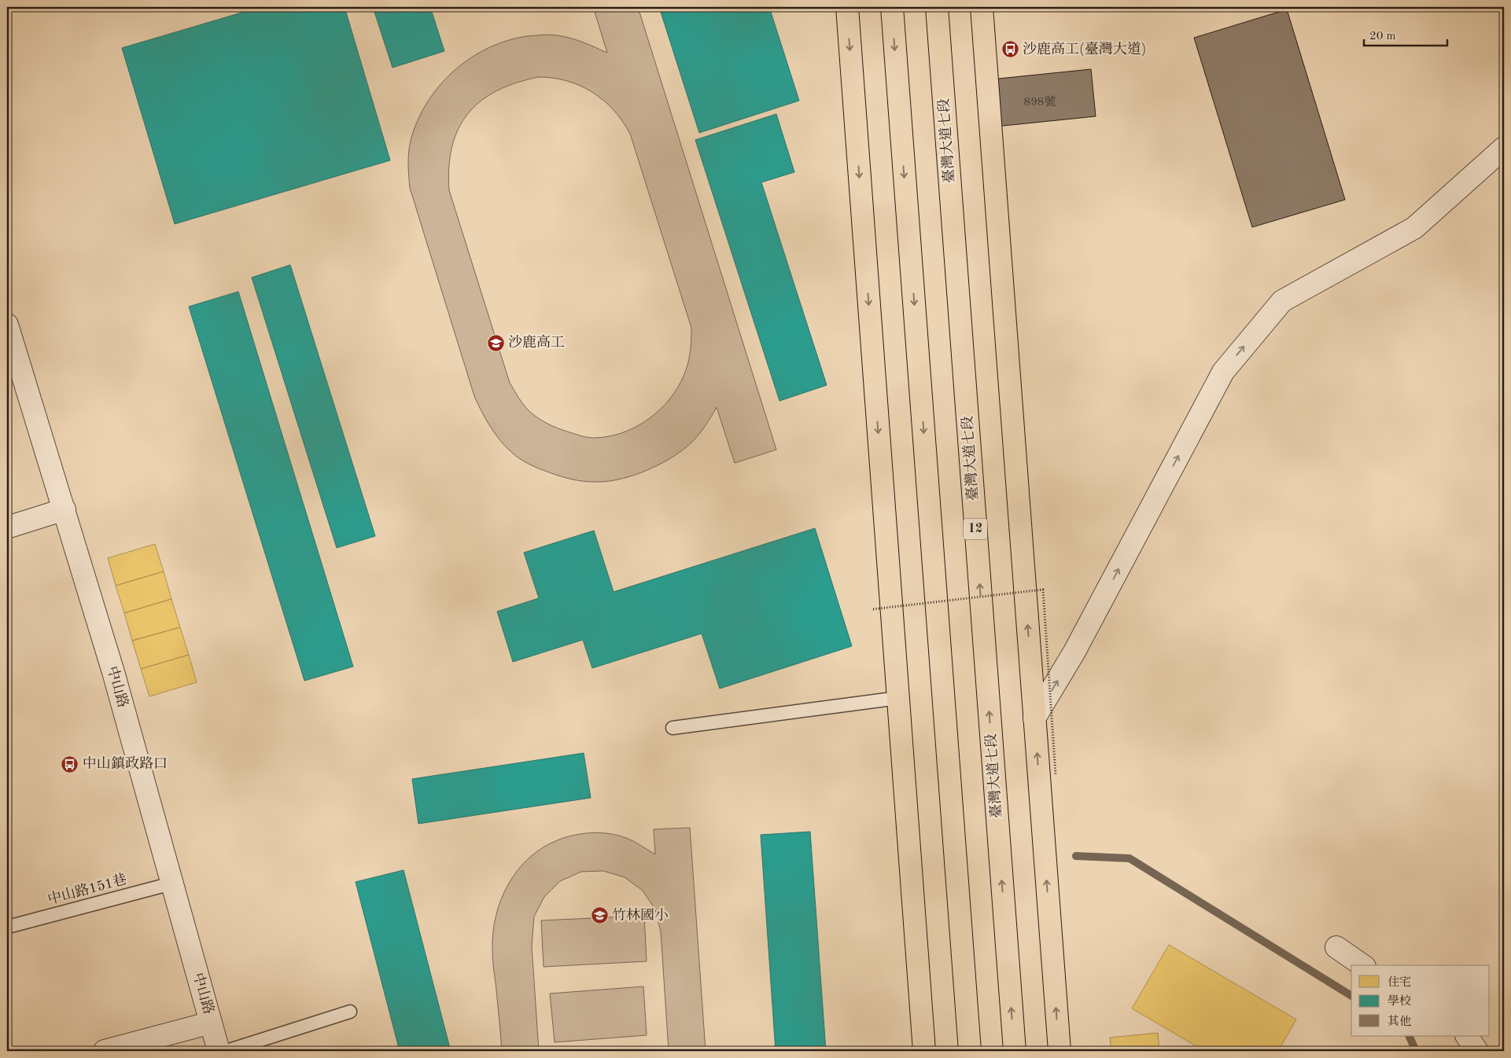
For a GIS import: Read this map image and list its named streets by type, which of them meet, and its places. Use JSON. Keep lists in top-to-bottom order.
{
  "streets": {
    "main road": ["臺灣大道七段", "12"],
    "street": ["中山路"],
    "lane": ["中山路151巷"]
  },
  "crossings": [
    ["中山路", "中山路151巷"]
  ],
  "places": {
    "bus stop": ["沙鹿高工(臺灣大道)", "中山鎮政路口"],
    "school or university": ["沙鹿高工", "竹林國小"]
  },
  "house_numbers": ["898號"],
  "legend": ["住宅", "學校", "其他"],
  "scale_bar": "20 m"
}
